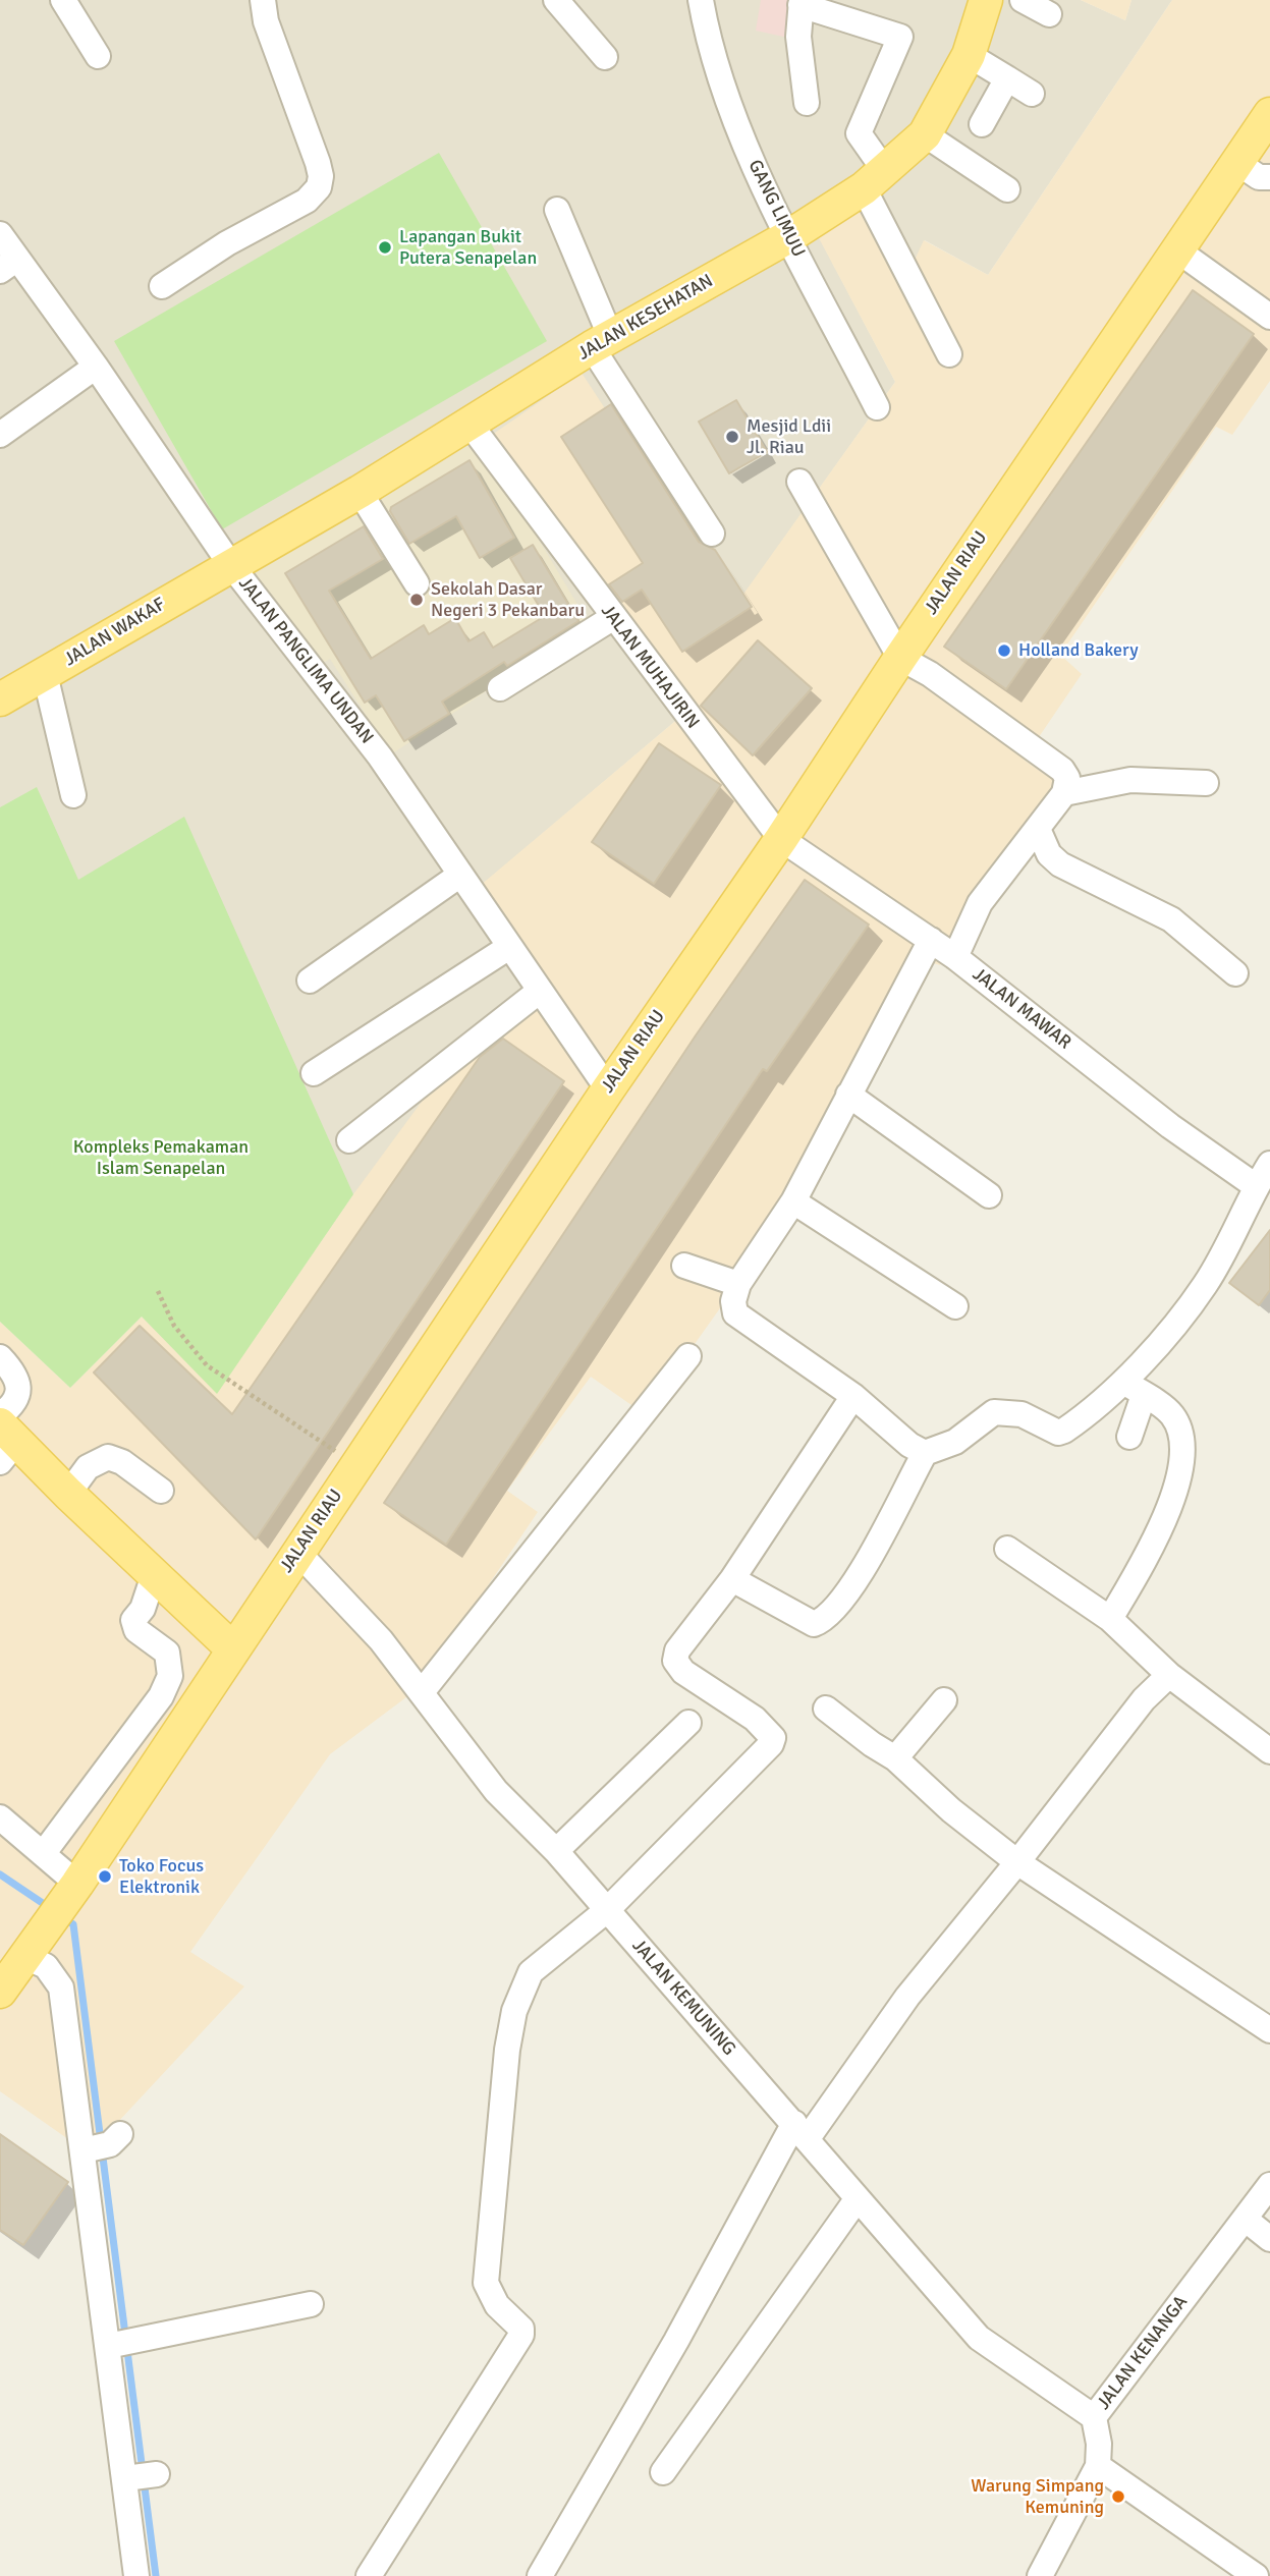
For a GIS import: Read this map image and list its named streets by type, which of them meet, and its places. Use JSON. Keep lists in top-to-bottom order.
{
  "streets": {
    "main road": ["JALAN KESEHATAN", "JALAN RIAU", "JALAN WAKAF"],
    "street": [
      "GANG LIMUU",
      "JALAN PANGLIMA UNDAN",
      "JALAN MUHAJIRIN",
      "JALAN MAWAR",
      "JALAN KEMUNING",
      "JALAN KENANGA"
    ]
  },
  "crossings": [
    ["GANG LIMUU", "JALAN KESEHATAN"],
    ["JALAN KESEHATAN", "JALAN WAKAF"],
    ["JALAN KESEHATAN", "JALAN PANGLIMA UNDAN"],
    ["JALAN KESEHATAN", "JALAN MUHAJIRIN"],
    ["JALAN RIAU", "JALAN PANGLIMA UNDAN"],
    ["JALAN RIAU", "JALAN MUHAJIRIN"],
    ["JALAN RIAU", "JALAN MAWAR"],
    ["JALAN RIAU", "JALAN KEMUNING"],
    ["JALAN WAKAF", "JALAN PANGLIMA UNDAN"],
    ["JALAN MUHAJIRIN", "JALAN MAWAR"],
    ["JALAN KEMUNING", "JALAN KENANGA"]
  ],
  "parks": ["Kompleks Pemakaman Islam Senapelan"],
  "places": [
    "Lapangan Bukit Putera Senapelan",
    "Mesjid Ldii Jl. Riau",
    "Sekolah Dasar Negeri 3 Pekanbaru",
    "Holland Bakery",
    "Toko Focus Elektronik",
    "Warung Simpang Kemuning"
  ]
}
